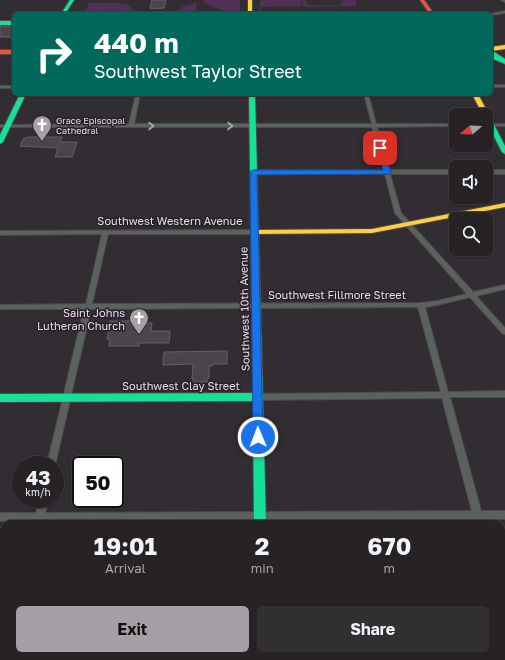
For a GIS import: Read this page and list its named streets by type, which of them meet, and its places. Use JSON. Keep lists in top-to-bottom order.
{
  "streets": {
    "main road": ["Southwest Western Avenue", "Southwest 10th Avenue", "Southwest Clay Street"],
    "street": ["Southwest Fillmore Street"]
  },
  "crossings": [
    ["Southwest Western Avenue", "Southwest 10th Avenue"],
    ["Southwest Fillmore Street", "Southwest 10th Avenue"],
    ["Southwest 10th Avenue", "Southwest Clay Street"]
  ],
  "places": {
    "church": ["Grace Episcopal Cathedral", "Saint Johns Lutheran Church"]
  },
  "north": "left",
  "page": {
    "turn": ["440 m", "Southwest Taylor Street"],
    "speed": "43 km/h",
    "limit": "50",
    "eta": [
      "19:01",
      "Arrival",
      "2",
      "min",
      "670",
      "m"
    ],
    "buttons": ["Exit", "Share"]
  }
}
